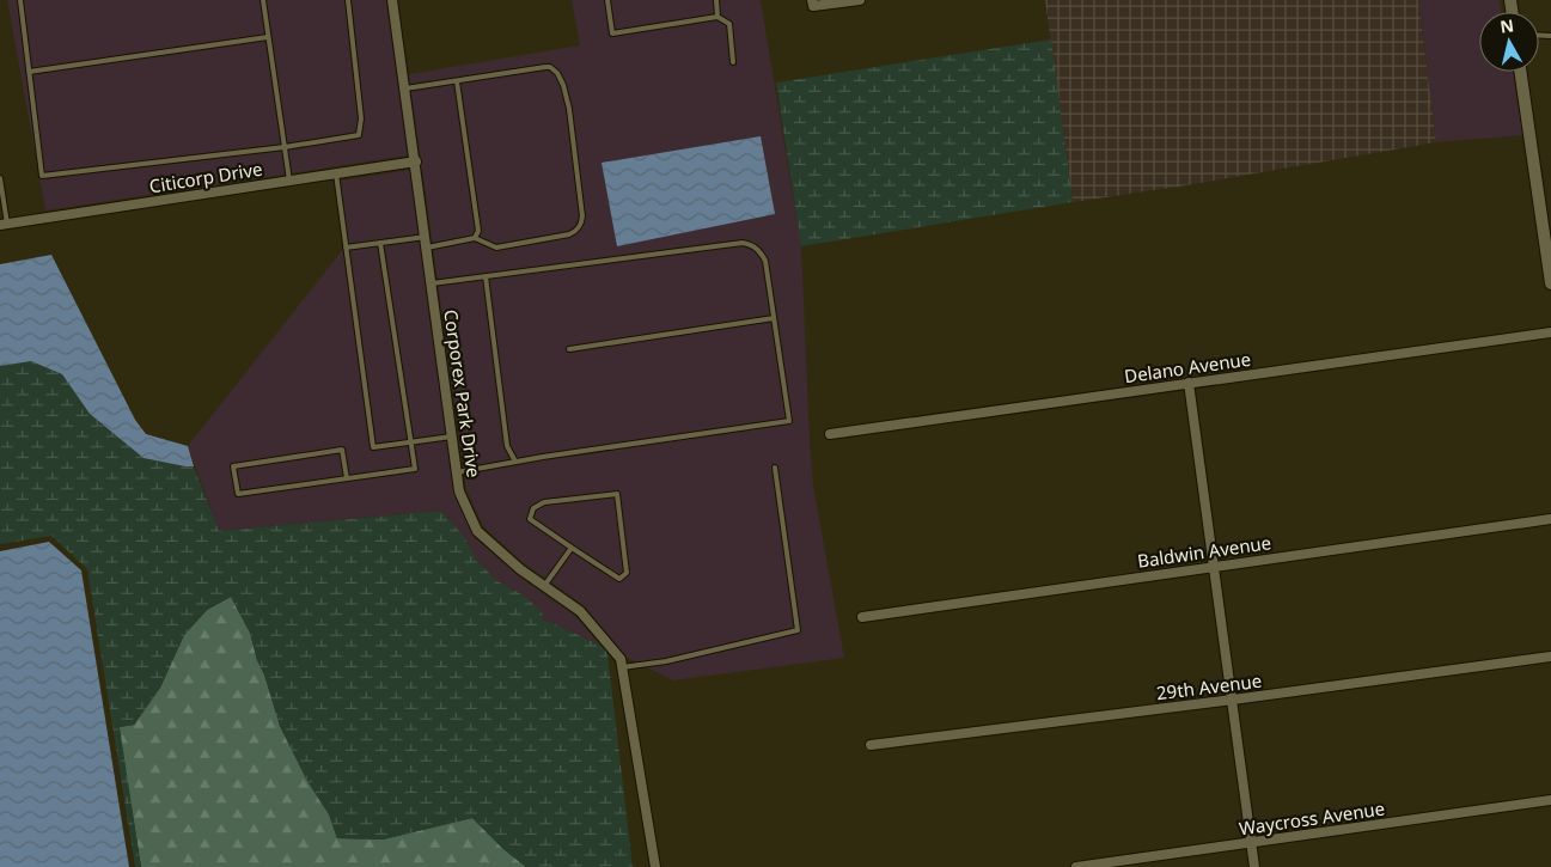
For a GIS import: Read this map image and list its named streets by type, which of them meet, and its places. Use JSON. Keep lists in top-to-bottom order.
{
  "streets": {
    "street": [
      "Citicorp Drive",
      "Delano Avenue",
      "Corporex Park Drive",
      "Baldwin Avenue",
      "29th Avenue",
      "Waycross Avenue"
    ]
  },
  "crossings": [
    ["Citicorp Drive", "Corporex Park Drive"]
  ],
  "north": "top"
}
